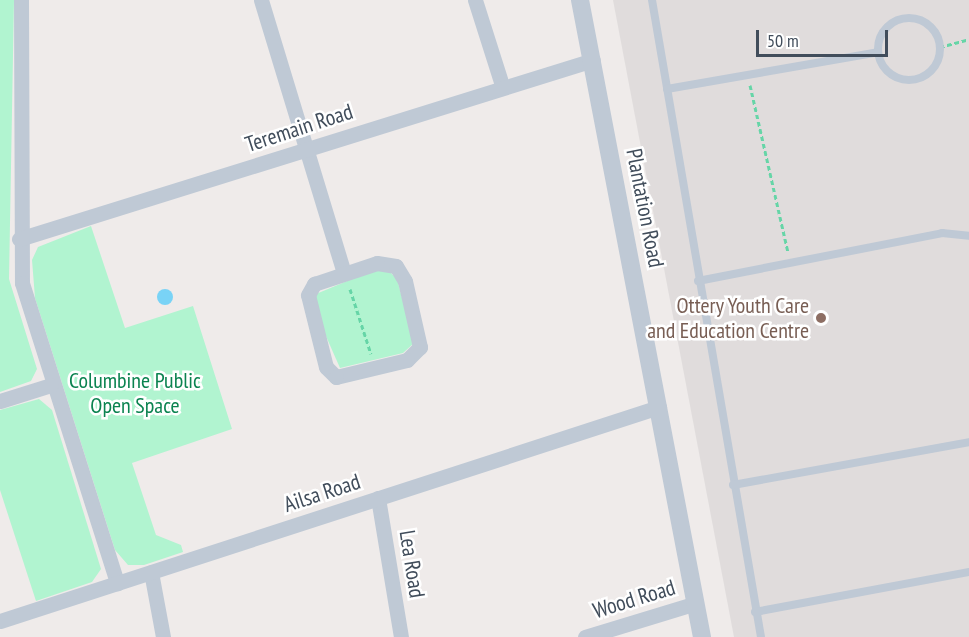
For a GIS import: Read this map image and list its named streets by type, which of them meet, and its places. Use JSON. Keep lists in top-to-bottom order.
{
  "streets": {
    "street": [
      "Teremain Road",
      "Plantation Road",
      "Ailsa Road",
      "Lea Road",
      "Wood Road"
    ]
  },
  "crossings": [
    ["Teremain Road", "Plantation Road"],
    ["Plantation Road", "Ailsa Road"],
    ["Plantation Road", "Wood Road"],
    ["Ailsa Road", "Lea Road"]
  ],
  "parks": ["Columbine Public Open Space"],
  "places": ["Ottery Youth Care and Education Centre"],
  "scale_bar": "50 m"
}
